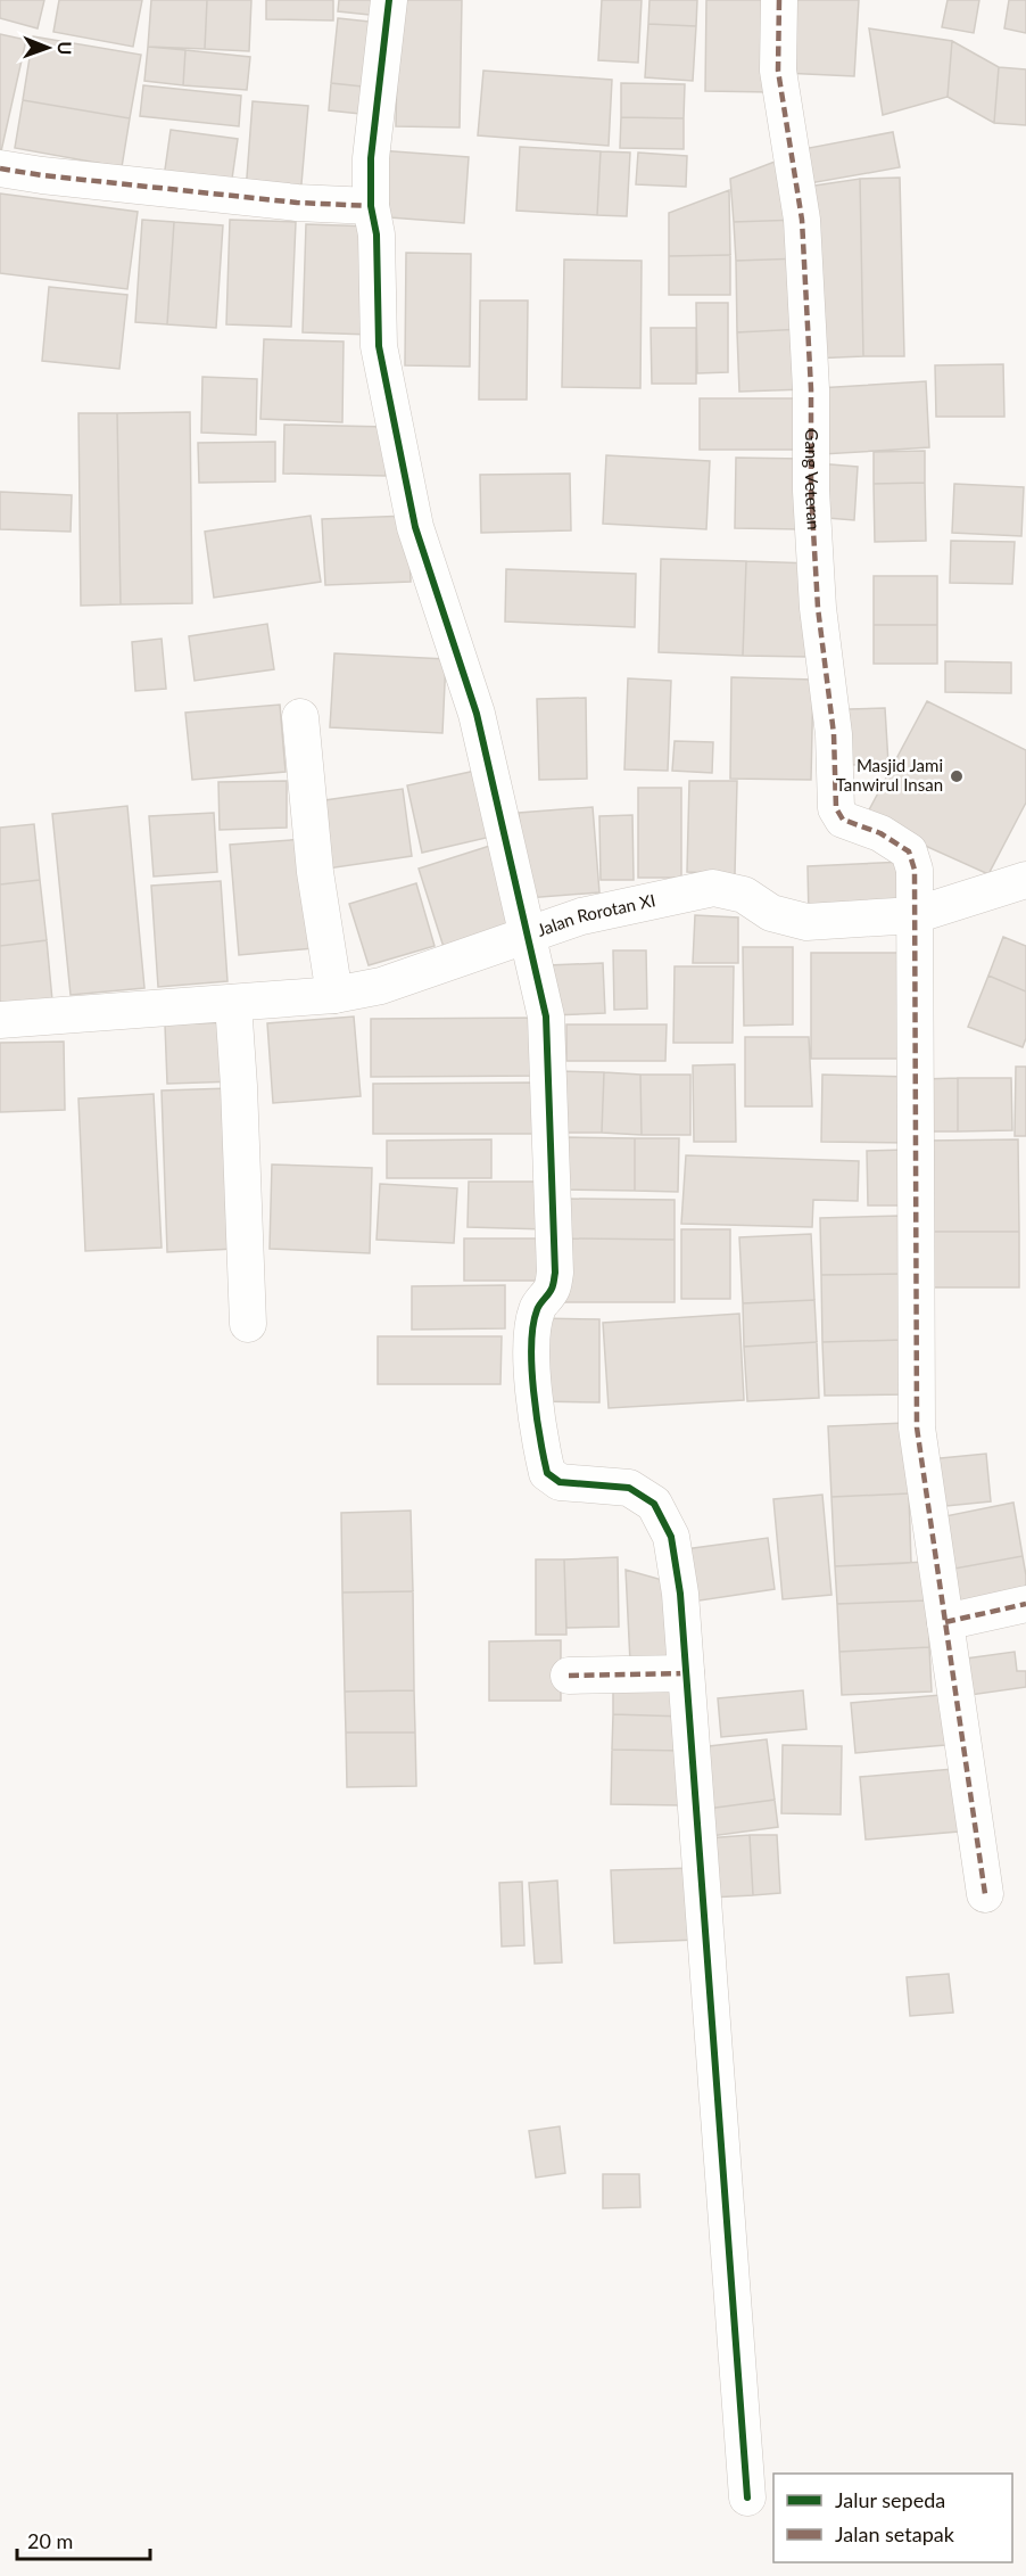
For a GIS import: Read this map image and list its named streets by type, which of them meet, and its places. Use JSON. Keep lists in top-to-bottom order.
{
  "streets": {
    "street": ["Gang Veteran", "Jalan Rorotan XI"]
  },
  "crossings": [
    ["Gang Veteran", "Jalan Rorotan XI"]
  ],
  "places": ["Masjid Jami Tanwirul Insan"],
  "legend": ["Jalur sepeda", "Jalan setapak"],
  "scale_bar": "20 m",
  "north": "right"
}
